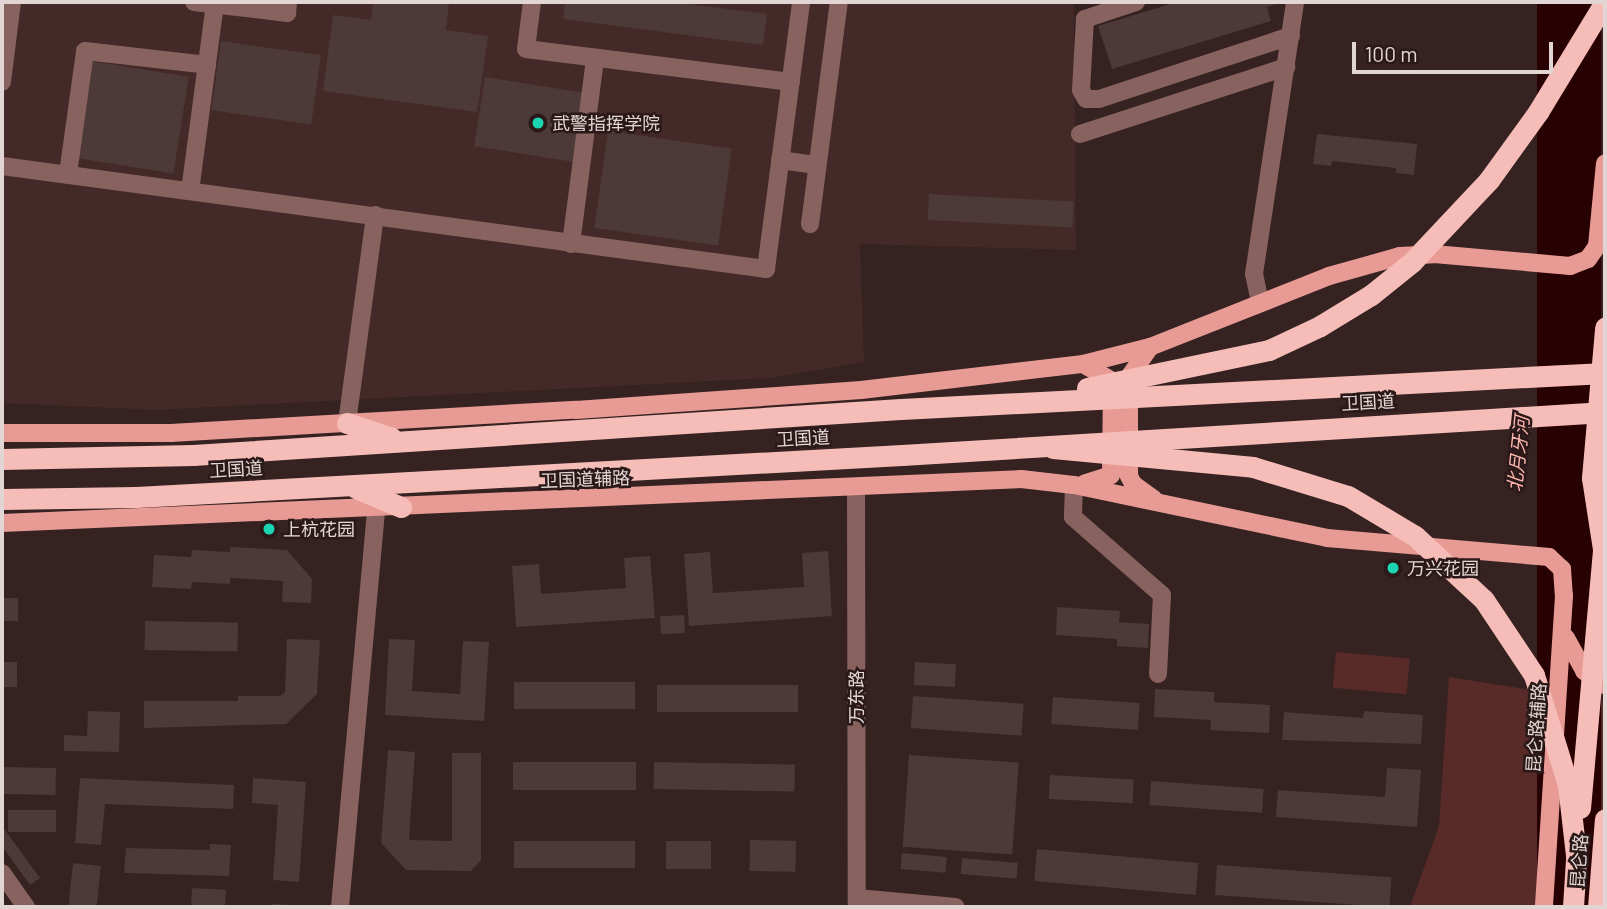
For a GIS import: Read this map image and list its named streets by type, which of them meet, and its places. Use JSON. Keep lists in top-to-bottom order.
{
  "streets": {
    "highway": ["卫国道", "昆仑路"],
    "main road": ["卫国道辅路", "昆仑路辅路"],
    "street": ["万东路"]
  },
  "crossings": [
    ["卫国道辅路", "万东路"],
    ["卫国道辅路", "昆仑路辅路"]
  ],
  "water": ["北月牙河"],
  "places": ["武警指挥学院", "上杭花园", "万兴花园"],
  "scale_bar": "100 m"
}
